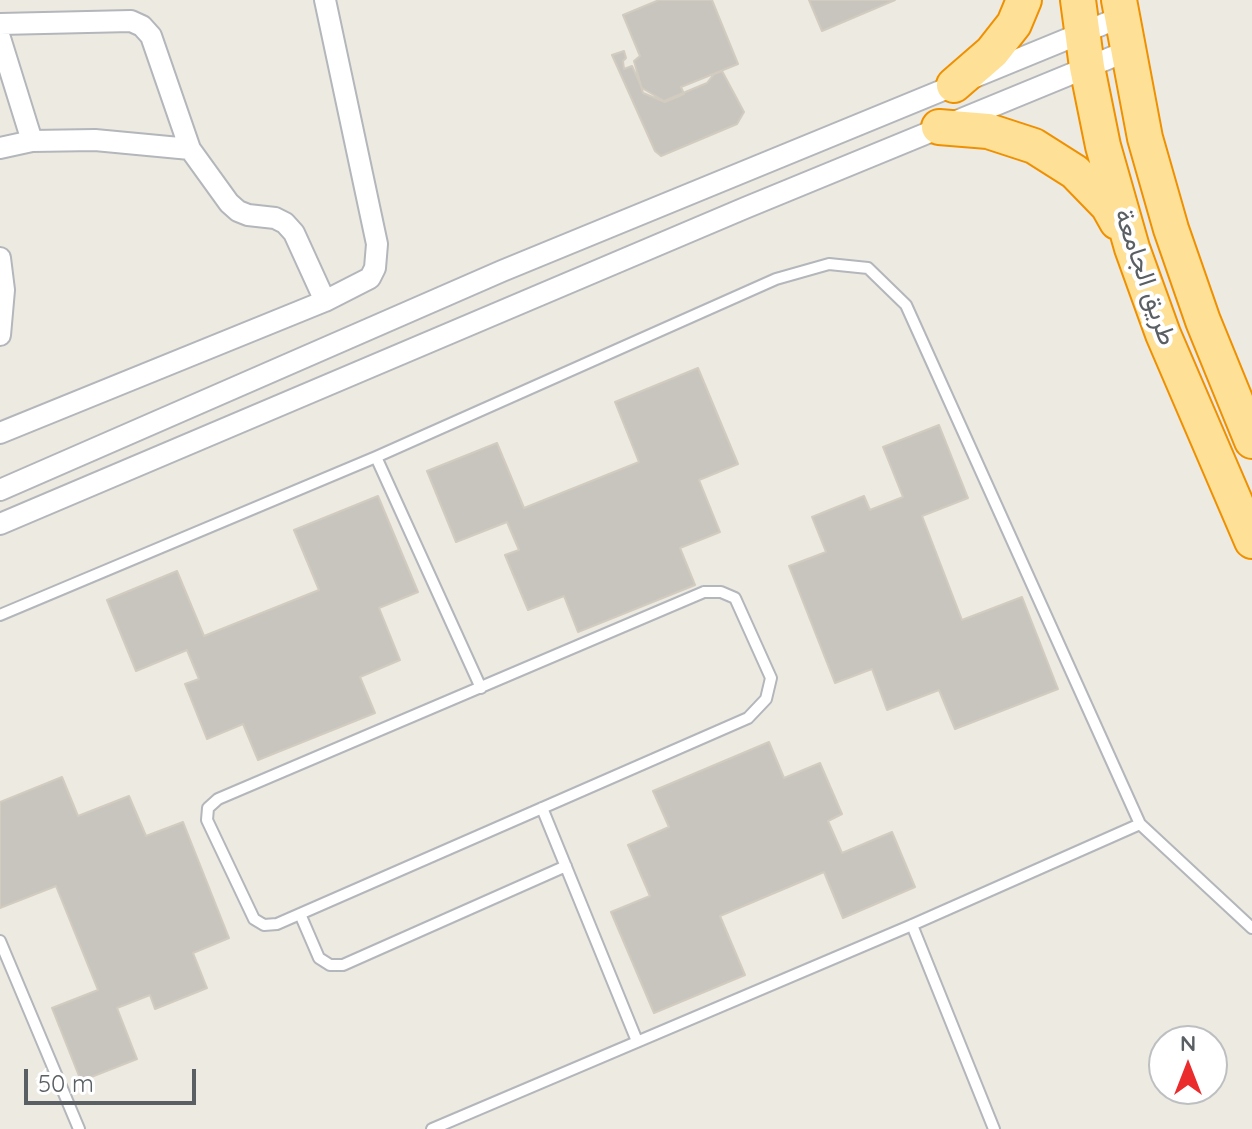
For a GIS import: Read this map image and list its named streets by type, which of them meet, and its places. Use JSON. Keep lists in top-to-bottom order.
{
  "streets": {
    "highway": ["طريق الجامعة"]
  },
  "scale_bar": "50 m",
  "north": "top"
}
